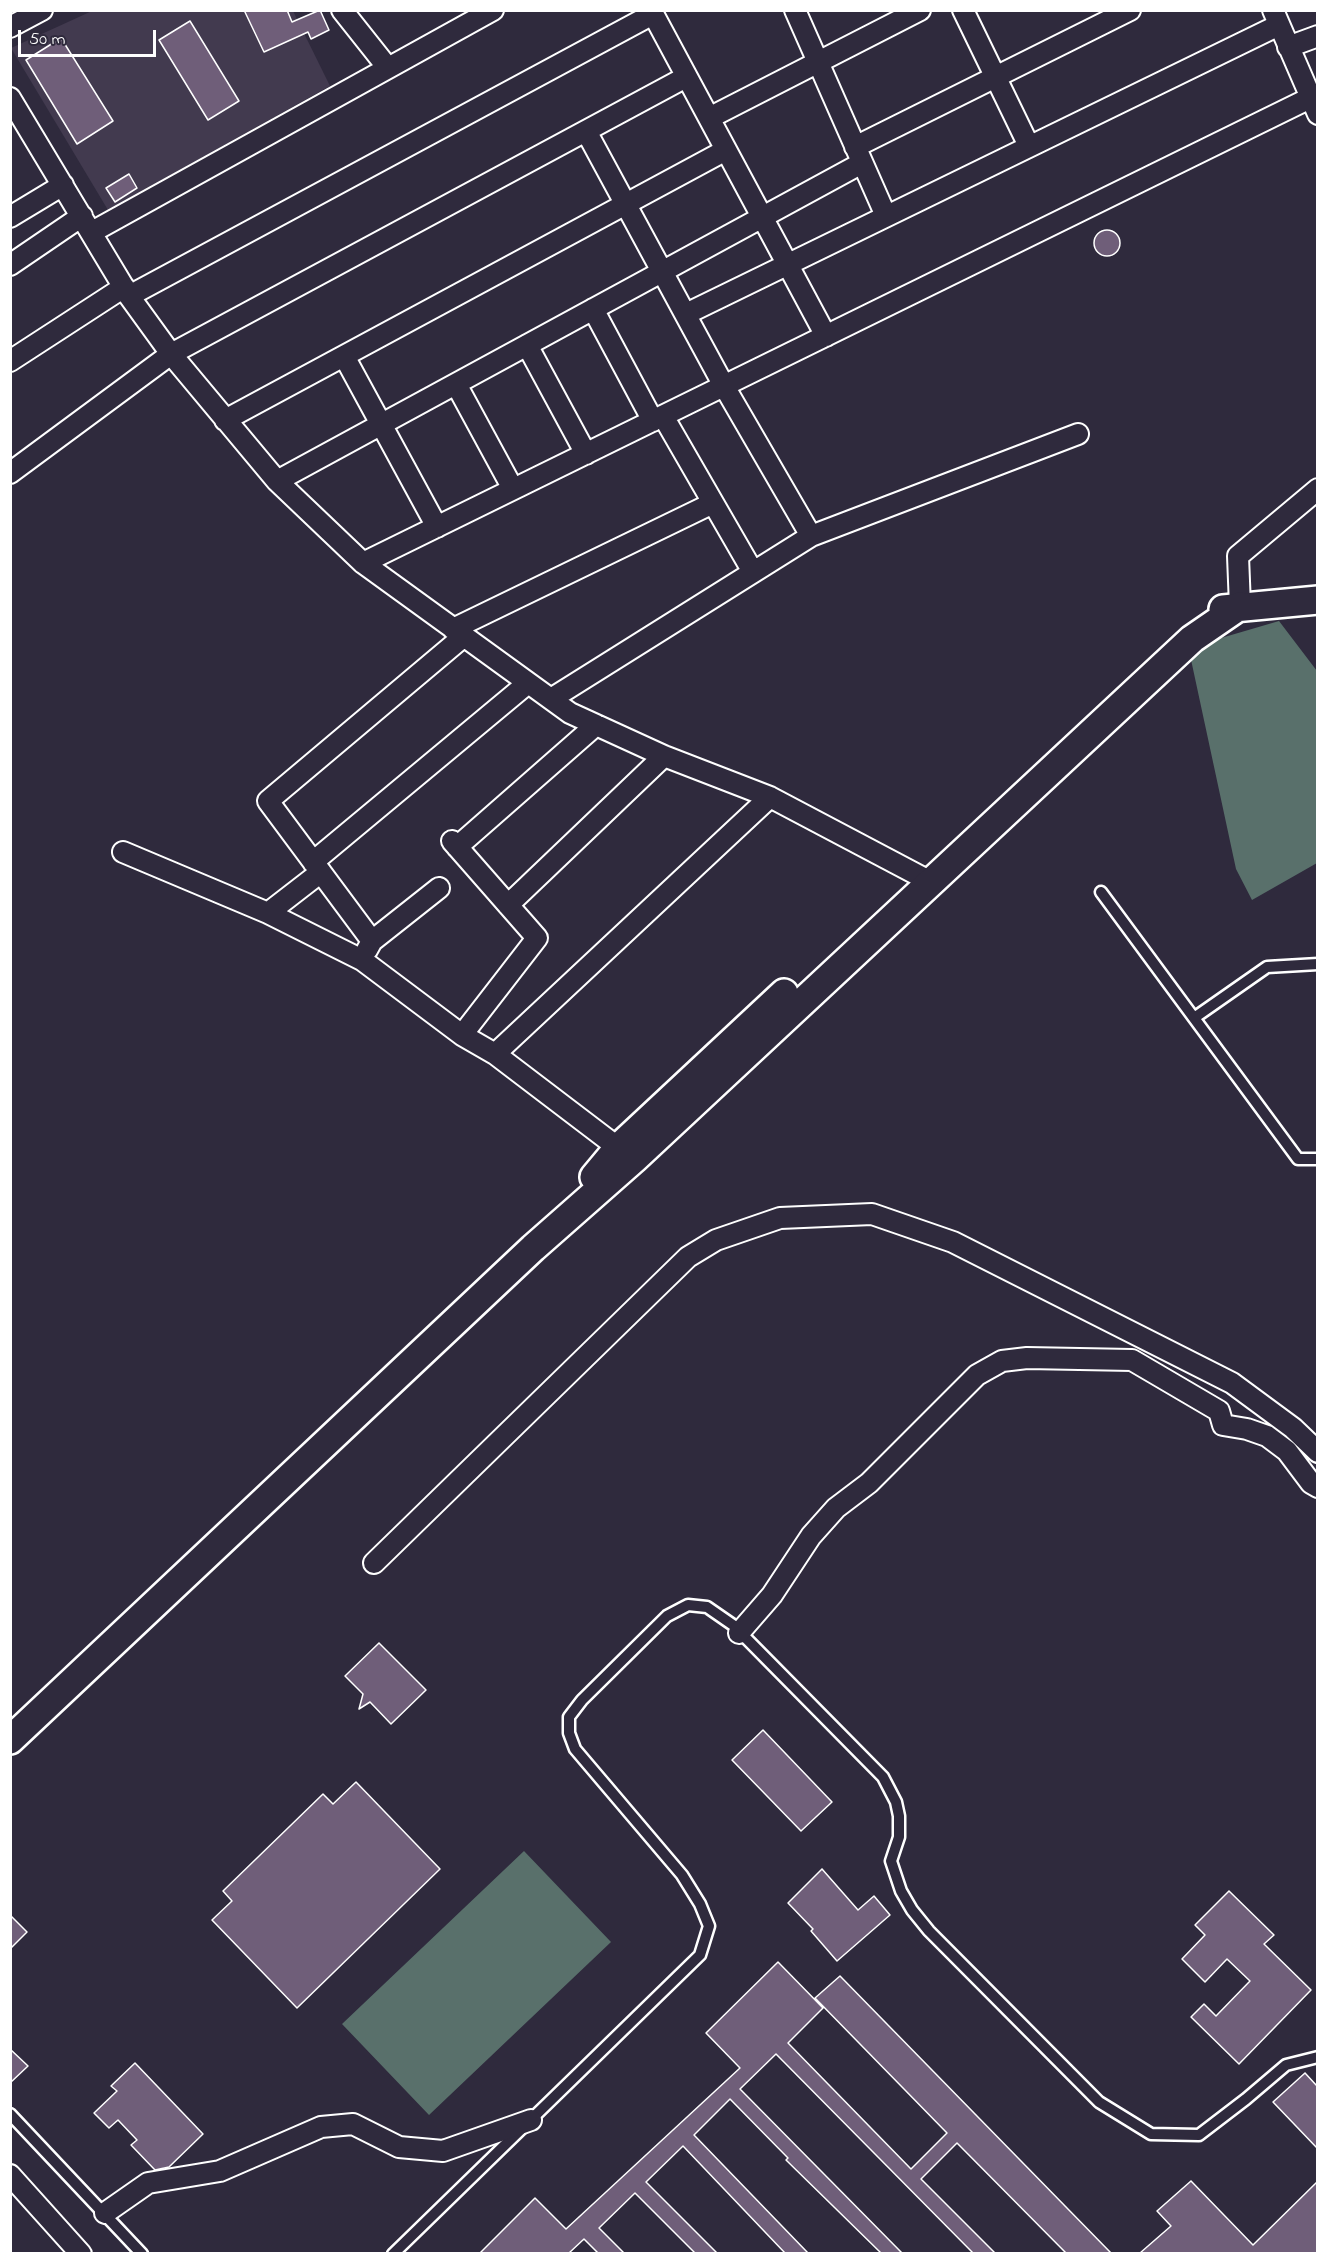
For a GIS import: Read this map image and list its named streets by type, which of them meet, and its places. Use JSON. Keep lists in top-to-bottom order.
{
  "scale_bar": "50 m"
}
